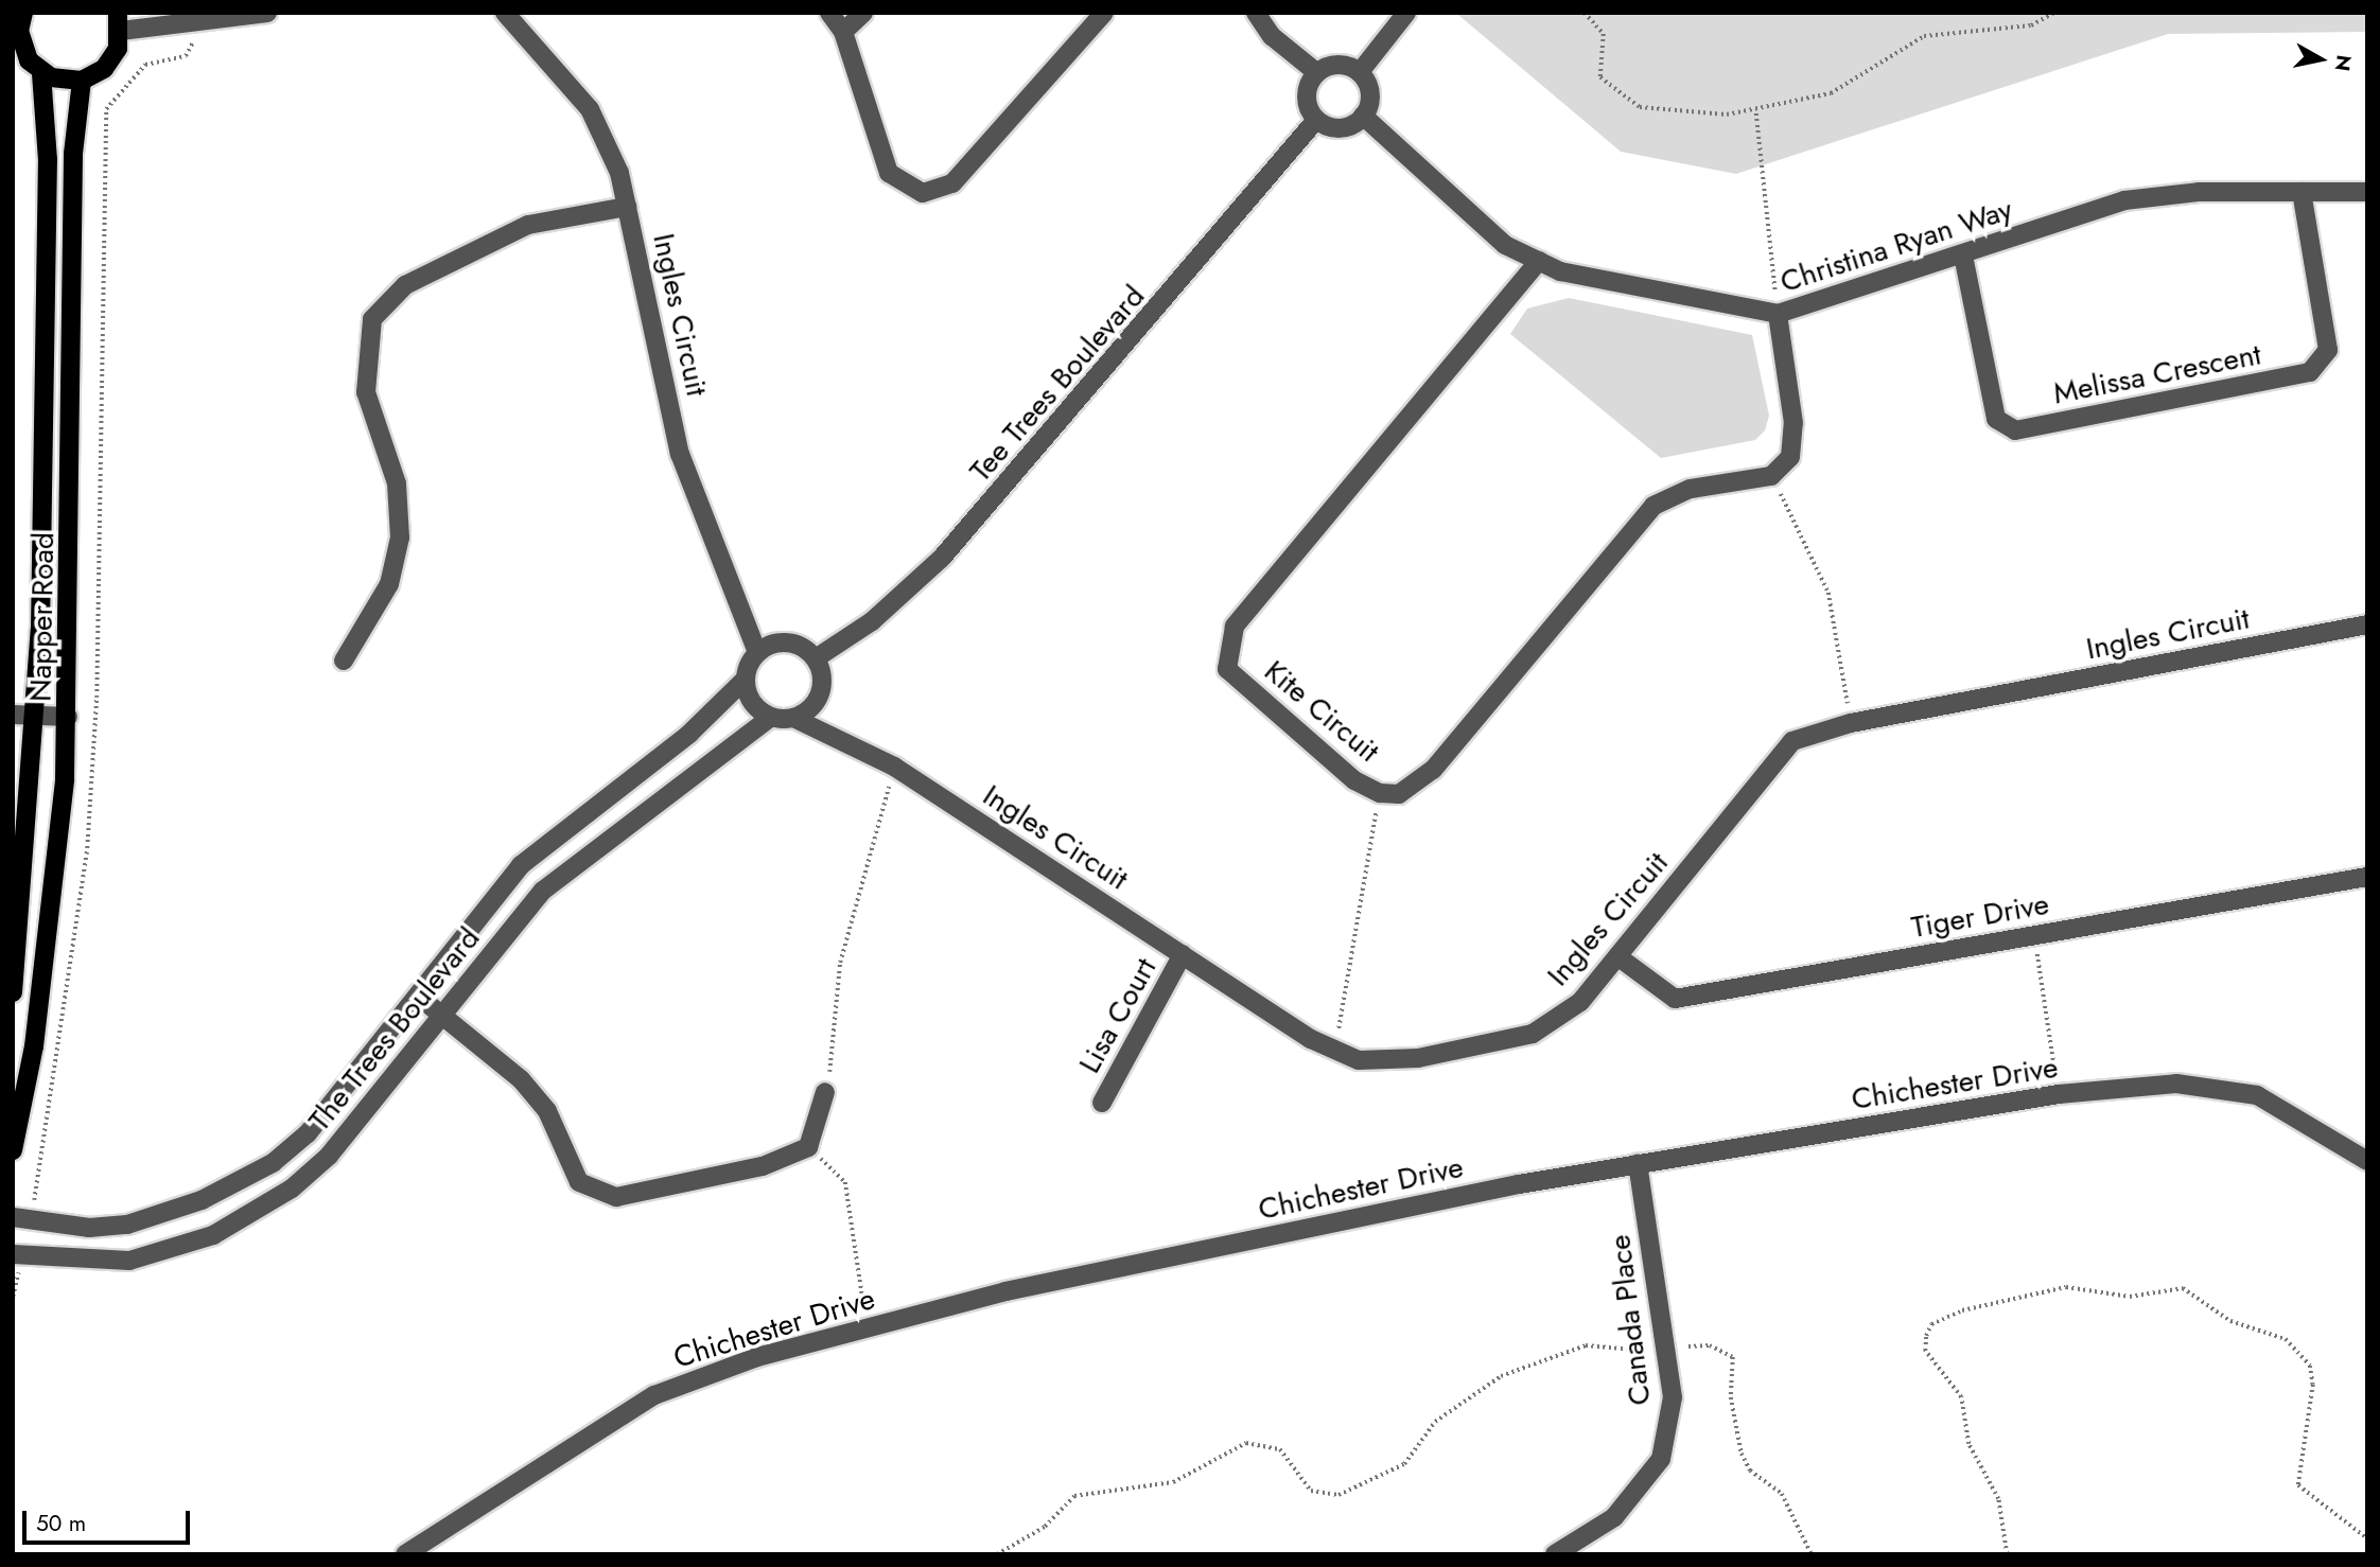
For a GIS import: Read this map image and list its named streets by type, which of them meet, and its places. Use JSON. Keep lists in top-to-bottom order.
{
  "streets": {
    "main road": ["Napper Road"],
    "street": [
      "Christina Ryan Way",
      "Ingles Circuit",
      "Melissa Crescent",
      "Tee Trees Boulevard",
      "Kite Circuit",
      "Tiger Drive",
      "Lisa Court",
      "The Trees Boulevard",
      "Chichester Drive",
      "Canada Place"
    ]
  },
  "crossings": [
    ["Christina Ryan Way", "Melissa Crescent"],
    ["Christina Ryan Way", "Tee Trees Boulevard"],
    ["Christina Ryan Way", "Kite Circuit"],
    ["Ingles Circuit", "Tee Trees Boulevard"],
    ["Ingles Circuit", "Tiger Drive"],
    ["Ingles Circuit", "Lisa Court"],
    ["Ingles Circuit", "The Trees Boulevard"],
    ["Tee Trees Boulevard", "The Trees Boulevard"],
    ["Chichester Drive", "Canada Place"]
  ],
  "scale_bar": "50 m",
  "north": "right"
}
